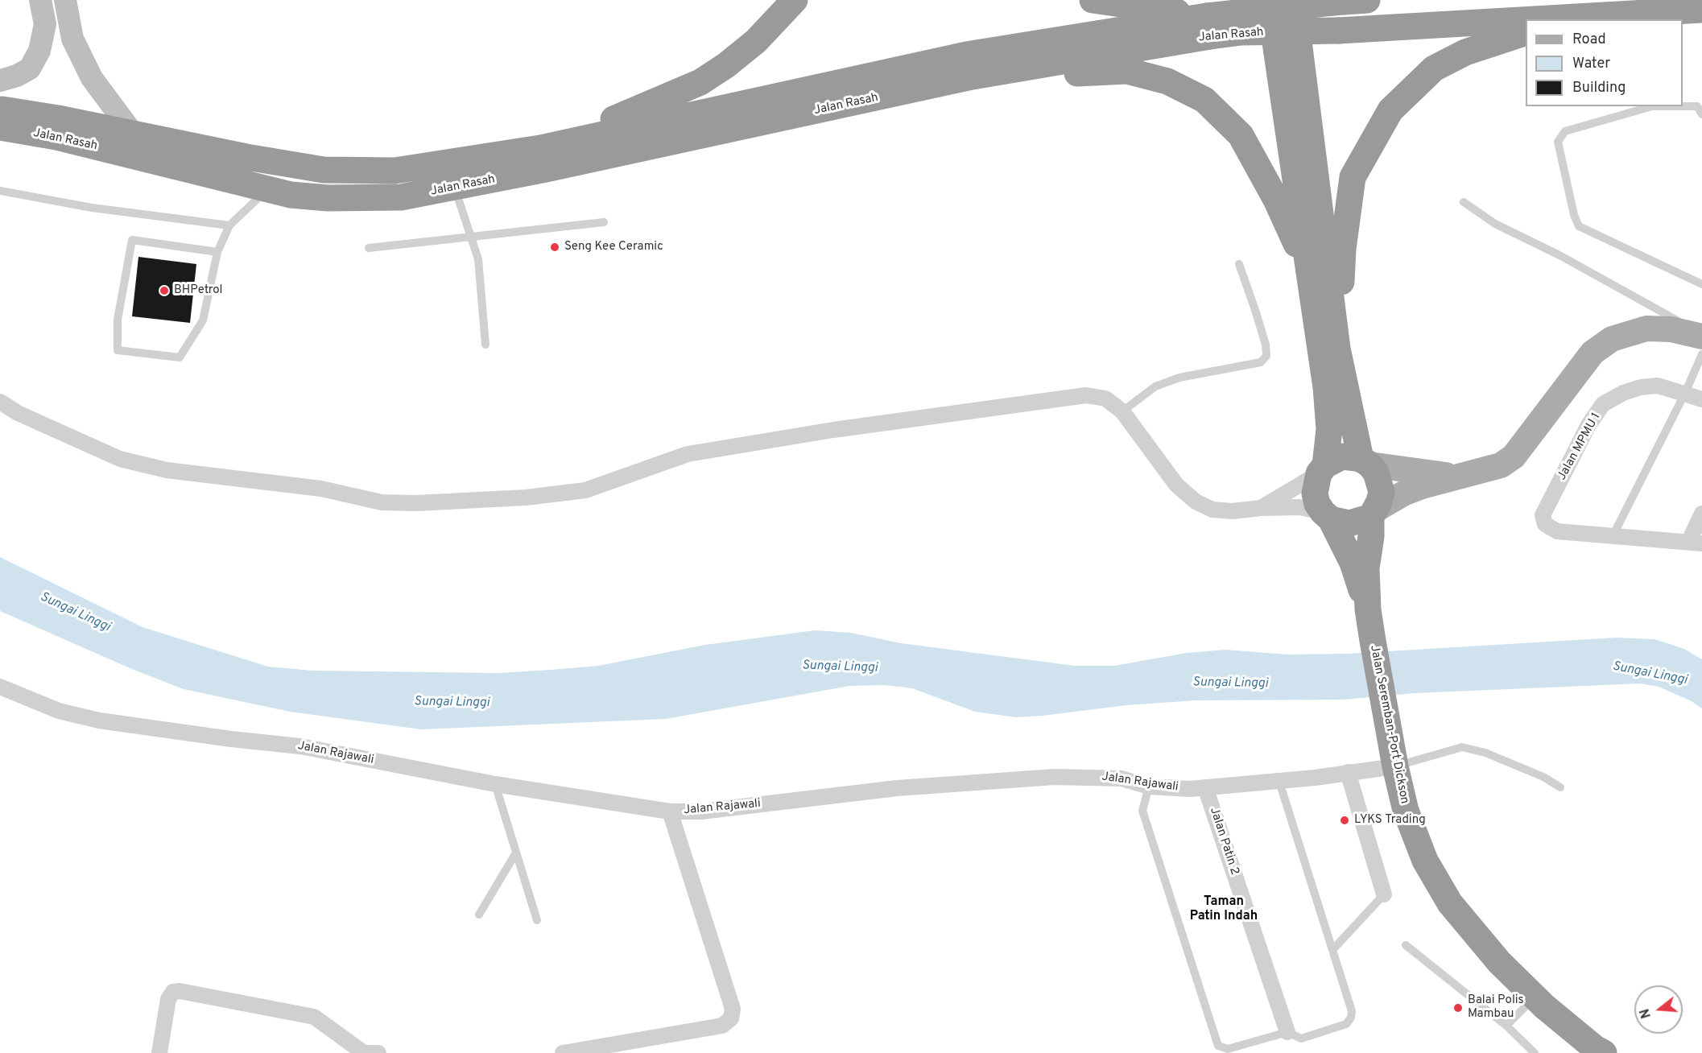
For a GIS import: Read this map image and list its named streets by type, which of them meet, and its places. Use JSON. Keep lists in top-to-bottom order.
{
  "streets": {
    "highway": ["Jalan Rasah", "Jalan Seremban-Port Dickson"],
    "street": ["Jalan MPMU 1", "Jalan Rajawali", "Jalan Patin 2"]
  },
  "crossings": [
    ["Jalan Seremban-Port Dickson", "Jalan Rajawali"],
    ["Jalan Rajawali", "Jalan Patin 2"]
  ],
  "districts": ["Taman Patin Indah"],
  "water": ["Sungai Linggi"],
  "places": [
    "Seng Kee Ceramic",
    "BHPetrol",
    "LYKS Trading",
    "Balai Polis Mambau"
  ],
  "legend": ["Road", "Water", "Building"],
  "north": "left"
}
